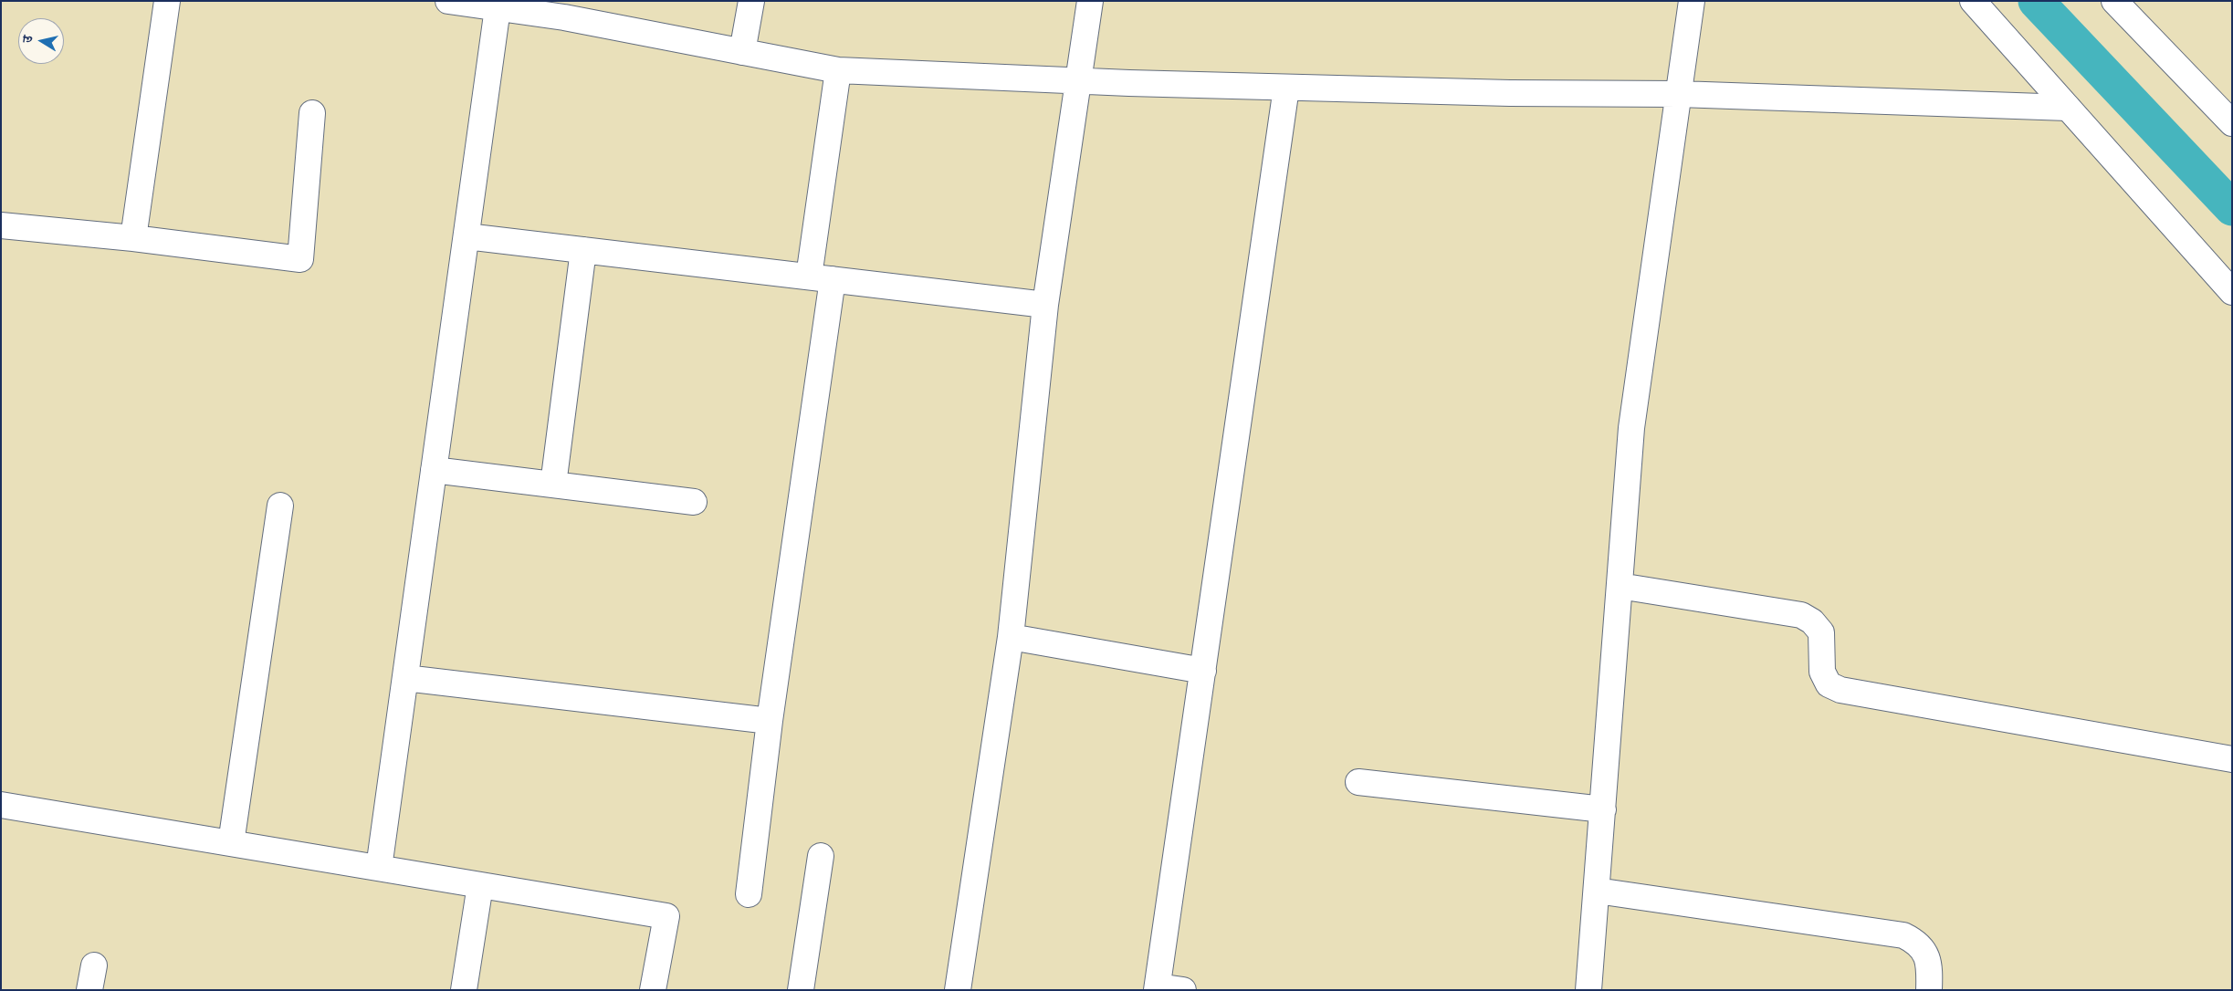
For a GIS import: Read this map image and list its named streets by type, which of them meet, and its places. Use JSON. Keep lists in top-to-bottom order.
{
  "north": "left"
}
